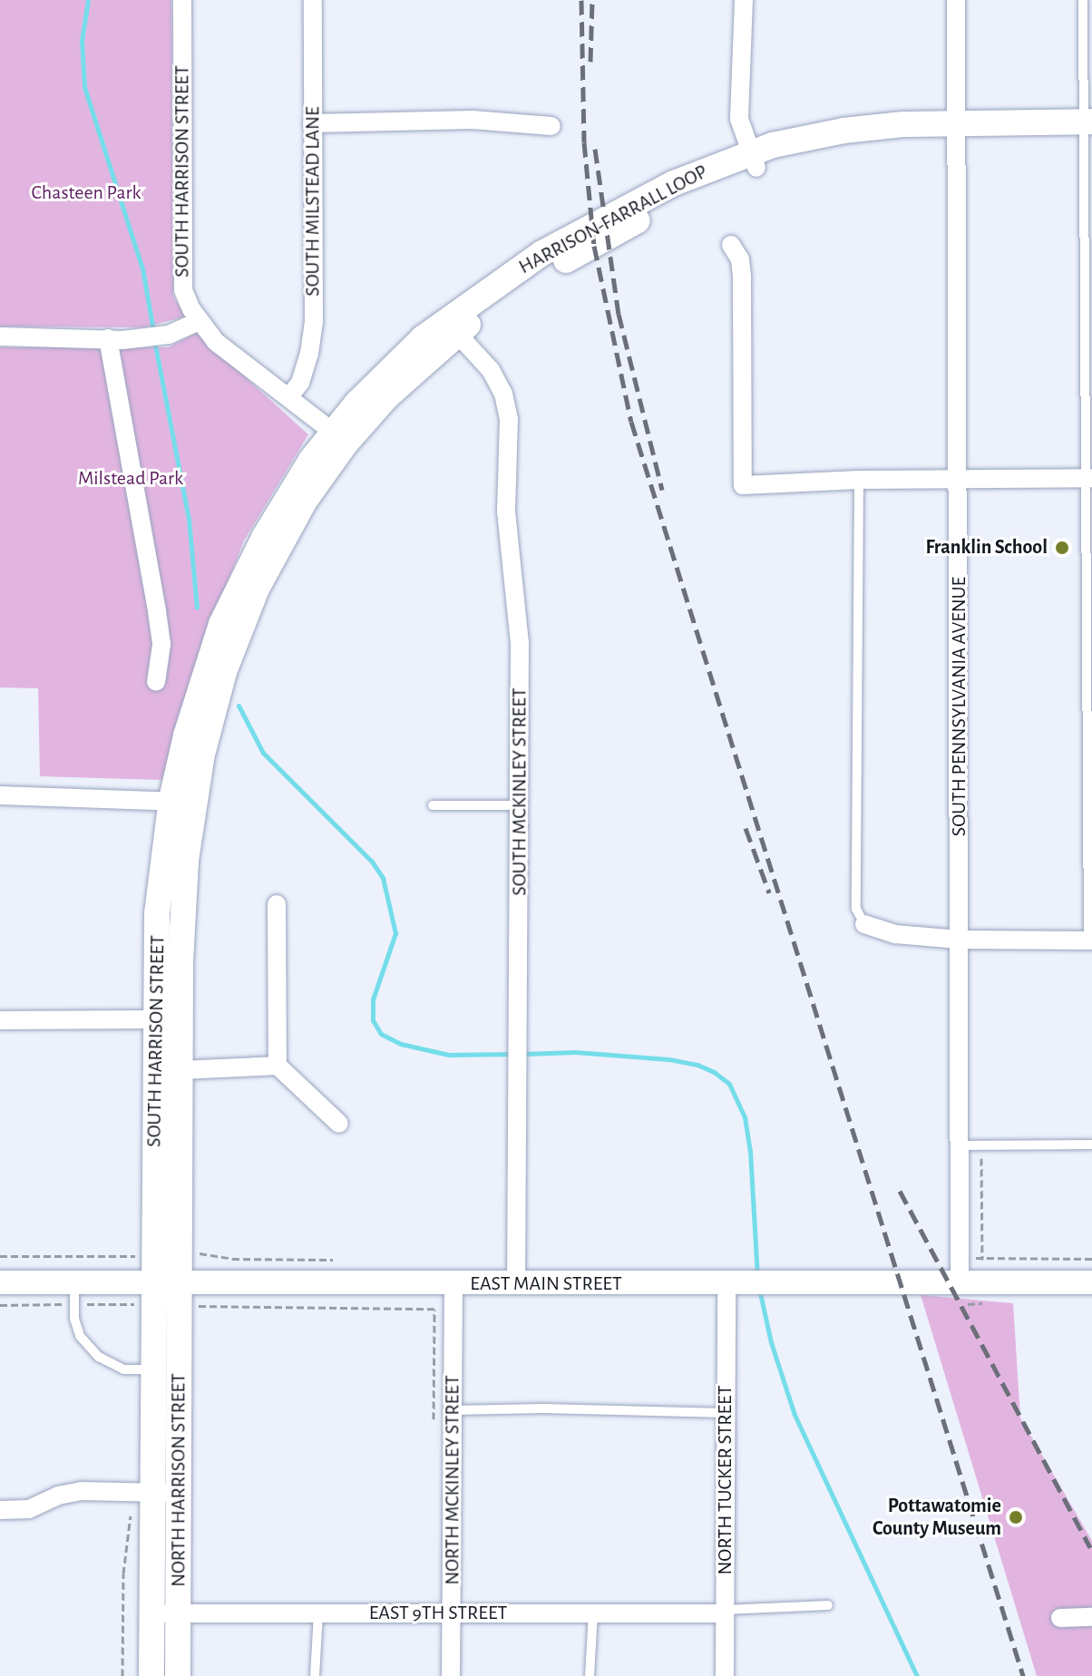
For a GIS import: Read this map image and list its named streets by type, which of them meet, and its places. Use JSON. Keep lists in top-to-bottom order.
{
  "streets": {
    "main road": ["SOUTH HARRISON STREET", "HARRISON-FARRALL LOOP", "NORTH HARRISON STREET"],
    "street": [
      "SOUTH MILSTEAD LANE",
      "SOUTH PENNSYLVANIA AVENUE",
      "SOUTH MCKINLEY STREET",
      "EAST MAIN STREET",
      "NORTH MCKINLEY STREET",
      "NORTH TUCKER STREET",
      "EAST 9TH STREET"
    ]
  },
  "crossings": [
    ["SOUTH HARRISON STREET", "SOUTH MILSTEAD LANE"],
    ["SOUTH HARRISON STREET", "HARRISON-FARRALL LOOP"],
    ["SOUTH HARRISON STREET", "EAST MAIN STREET"],
    ["SOUTH HARRISON STREET", "NORTH HARRISON STREET"],
    ["HARRISON-FARRALL LOOP", "SOUTH PENNSYLVANIA AVENUE"],
    ["HARRISON-FARRALL LOOP", "SOUTH MCKINLEY STREET"],
    ["SOUTH PENNSYLVANIA AVENUE", "EAST MAIN STREET"],
    ["SOUTH MCKINLEY STREET", "EAST MAIN STREET"],
    ["EAST MAIN STREET", "NORTH HARRISON STREET"],
    ["EAST MAIN STREET", "NORTH MCKINLEY STREET"],
    ["EAST MAIN STREET", "NORTH TUCKER STREET"],
    ["NORTH HARRISON STREET", "EAST 9TH STREET"],
    ["NORTH MCKINLEY STREET", "EAST 9TH STREET"],
    ["NORTH TUCKER STREET", "EAST 9TH STREET"]
  ],
  "parks": ["Chasteen Park", "Milstead Park"],
  "places": ["Franklin School", "Pottawatomie County Museum"]
}
